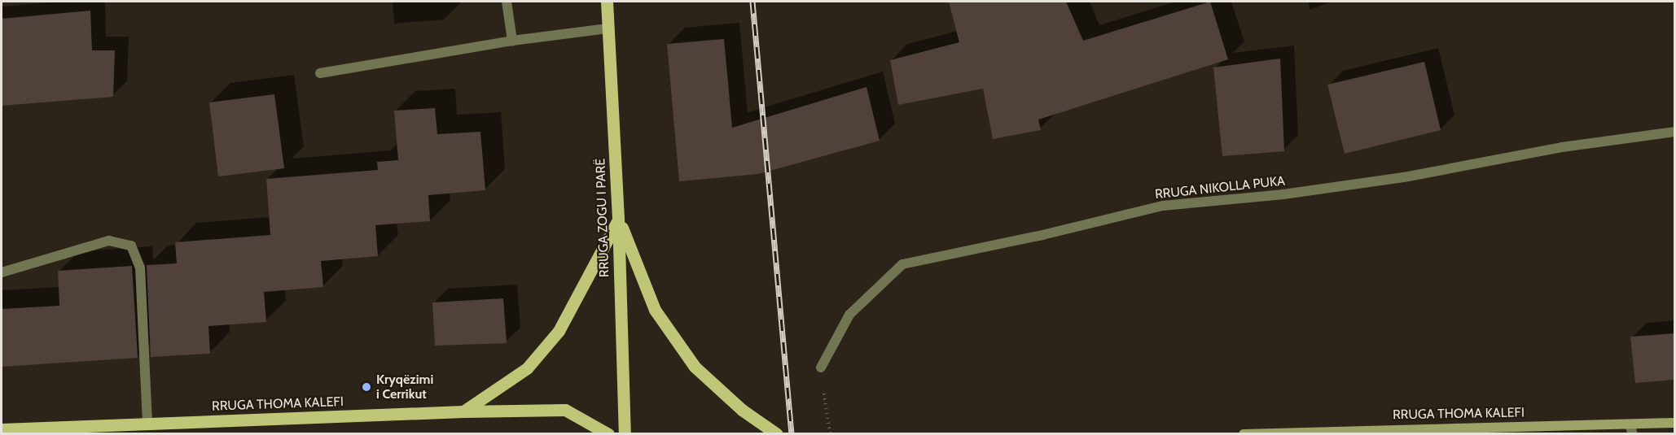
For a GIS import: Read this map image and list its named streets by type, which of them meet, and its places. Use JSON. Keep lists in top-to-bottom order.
{
  "streets": {
    "main road": ["RRUGA ZOGU I PARË", "RRUGA THOMA KALEFI"],
    "street": ["RRUGA NIKOLLA PUKA"]
  },
  "places": ["Kryqëzimi i Cerrikut"]
}
